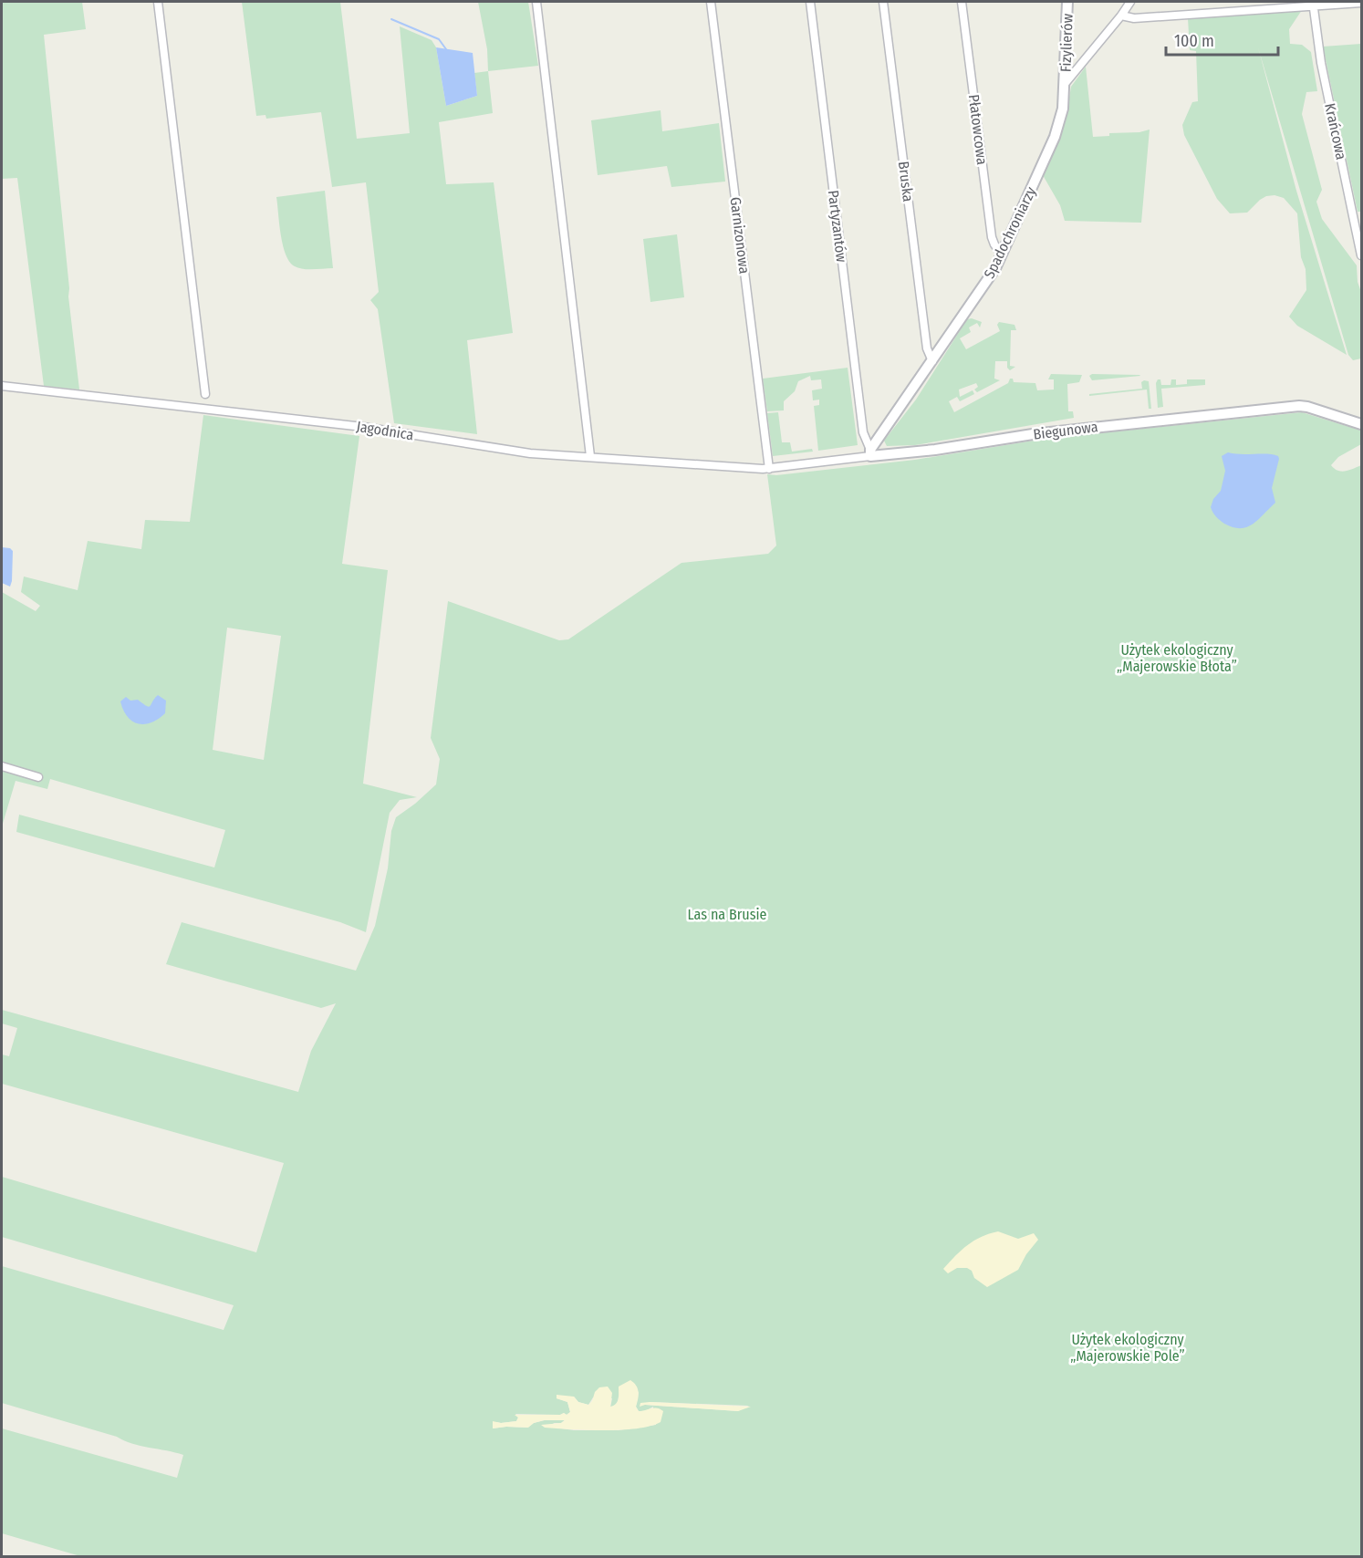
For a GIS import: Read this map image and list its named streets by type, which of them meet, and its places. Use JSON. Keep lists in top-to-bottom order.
{
  "streets": {
    "street": [
      "Fizylierów",
      "Płatowcowa",
      "Krańcowa",
      "Bruska",
      "Partyzantów",
      "Spadochroniarzy",
      "Garnizonowa",
      "Jagodnica",
      "Biegunowa"
    ]
  },
  "crossings": [
    ["Fizylierów", "Spadochroniarzy"],
    ["Płatowcowa", "Spadochroniarzy"],
    ["Bruska", "Spadochroniarzy"],
    ["Partyzantów", "Spadochroniarzy"],
    ["Partyzantów", "Biegunowa"],
    ["Spadochroniarzy", "Biegunowa"],
    ["Garnizonowa", "Jagodnica"],
    ["Garnizonowa", "Biegunowa"],
    ["Jagodnica", "Biegunowa"]
  ],
  "parks": ["Użytek ekologiczny „Majerowskie Błota”", "Las na Brusie", "Użytek ekologiczny „Majerowskie Pole”"],
  "scale_bar": "100 m"
}
